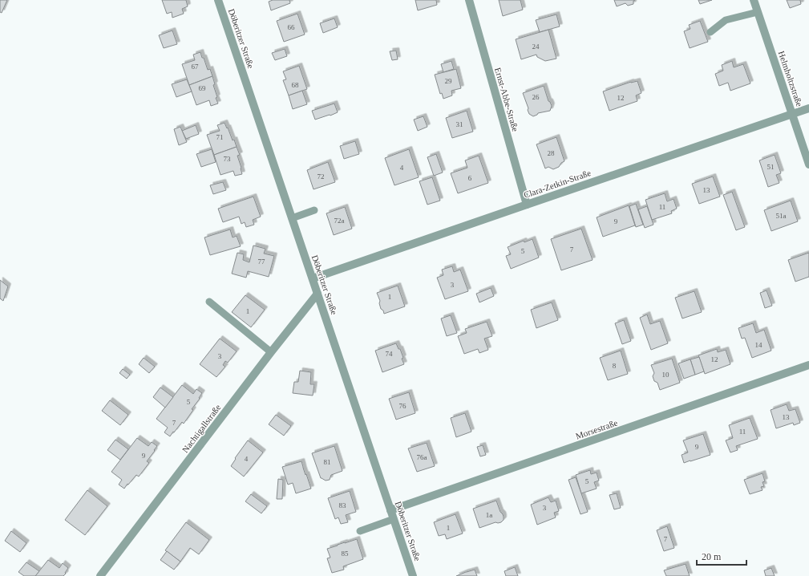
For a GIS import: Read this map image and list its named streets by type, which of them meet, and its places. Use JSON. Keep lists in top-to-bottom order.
{
  "streets": {
    "street": [
      "Döberitzer Straße",
      "Helmholtzstraße",
      "Ernst-Abbe-Straße",
      "Clara-Zetkin-Straße",
      "Nachtigallstraße",
      "Morsestraße"
    ]
  },
  "crossings": [
    ["Döberitzer Straße", "Clara-Zetkin-Straße"],
    ["Döberitzer Straße", "Nachtigallstraße"],
    ["Döberitzer Straße", "Morsestraße"],
    ["Helmholtzstraße", "Clara-Zetkin-Straße"],
    ["Ernst-Abbe-Straße", "Clara-Zetkin-Straße"]
  ],
  "house_numbers": [
    "66",
    "24",
    "67",
    "29",
    "68",
    "69",
    "26",
    "12",
    "31",
    "71",
    "28",
    "73",
    "51",
    "4",
    "72",
    "6",
    "13",
    "11",
    "51a",
    "72a",
    "9",
    "7",
    "5",
    "77",
    "3",
    "1",
    "1",
    "14",
    "74",
    "3",
    "12",
    "8",
    "10",
    "5",
    "76",
    "13",
    "7",
    "11",
    "9",
    "9",
    "76a",
    "4",
    "81",
    "5",
    "83",
    "3",
    "1a",
    "1",
    "7",
    "85"
  ],
  "scale_bar": "20 m"
}
